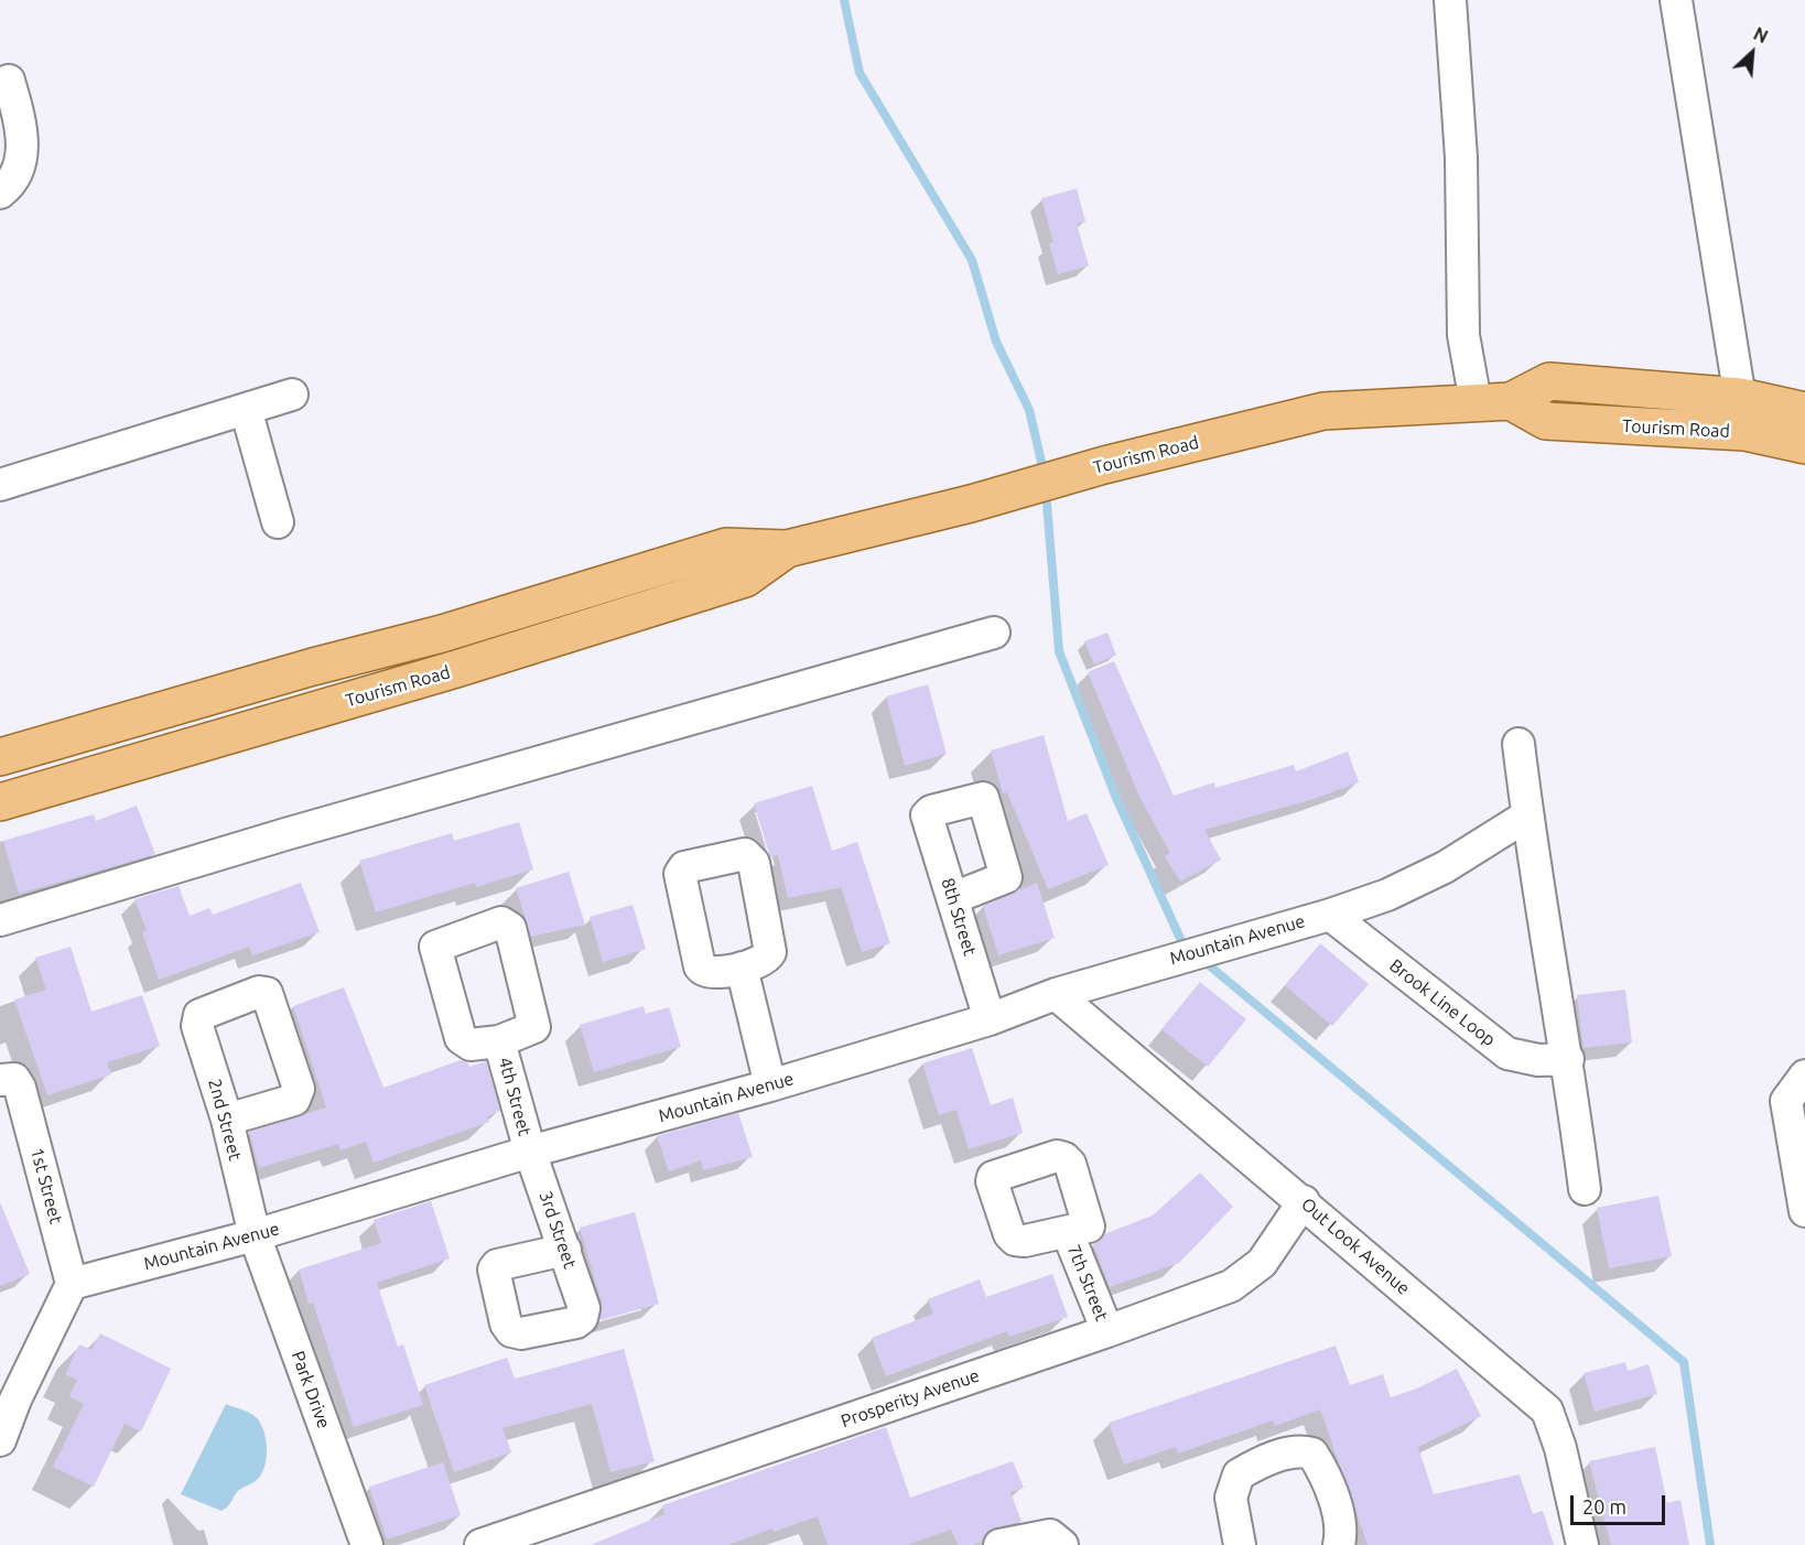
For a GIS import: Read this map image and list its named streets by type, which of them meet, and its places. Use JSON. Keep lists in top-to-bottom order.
{
  "streets": {
    "main road": ["Tourism Road"],
    "street": [
      "8th Street",
      "Mountain Avenue",
      "Brook Line Loop",
      "4th Street",
      "2nd Street",
      "1st Street",
      "3rd Street",
      "Out Look Avenue",
      "7th Street",
      "Park Drive",
      "Prosperity Avenue"
    ]
  },
  "crossings": [
    ["8th Street", "Mountain Avenue"],
    ["Mountain Avenue", "Brook Line Loop"],
    ["Mountain Avenue", "4th Street"],
    ["Mountain Avenue", "2nd Street"],
    ["Mountain Avenue", "1st Street"],
    ["Mountain Avenue", "3rd Street"],
    ["Mountain Avenue", "Out Look Avenue"],
    ["Mountain Avenue", "Park Drive"],
    ["4th Street", "3rd Street"],
    ["2nd Street", "Park Drive"],
    ["Out Look Avenue", "Prosperity Avenue"],
    ["7th Street", "Prosperity Avenue"]
  ],
  "scale_bar": "20 m",
  "north": "top right"
}
